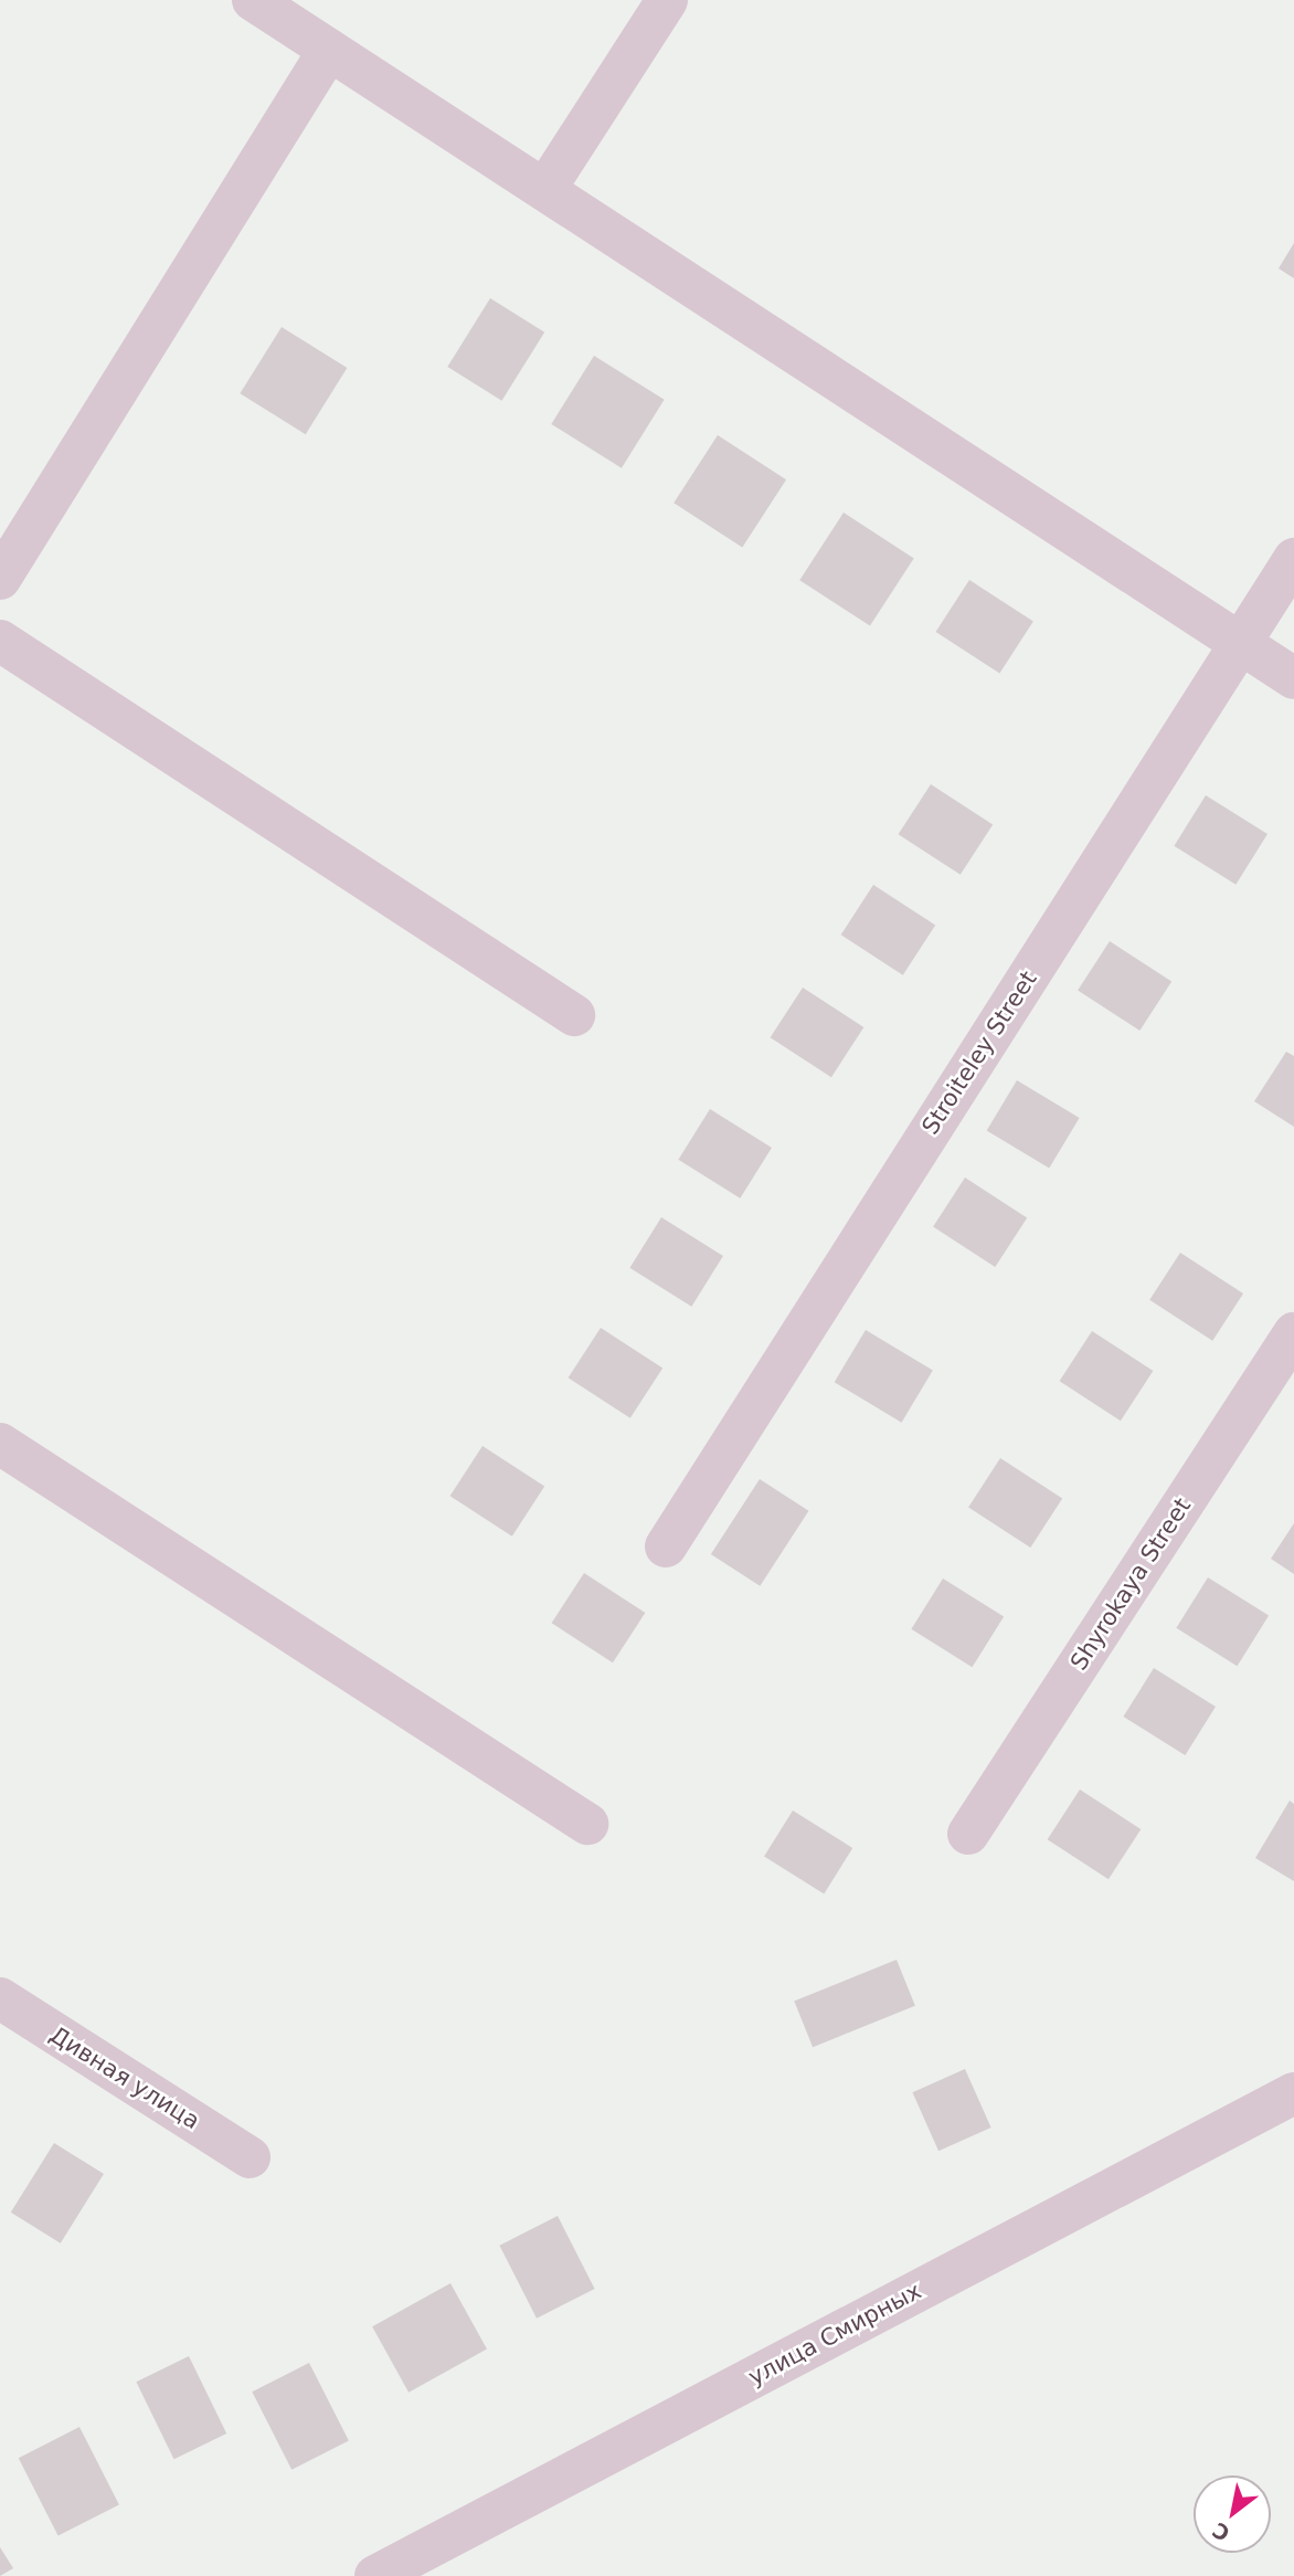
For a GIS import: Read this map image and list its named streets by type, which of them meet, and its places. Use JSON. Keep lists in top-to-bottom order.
{
  "streets": {
    "street": [
      "Stroiteley Street",
      "Shyrokaya Street",
      "Дивная улица",
      "улица Смирных"
    ]
  },
  "north": "bottom left"
}
